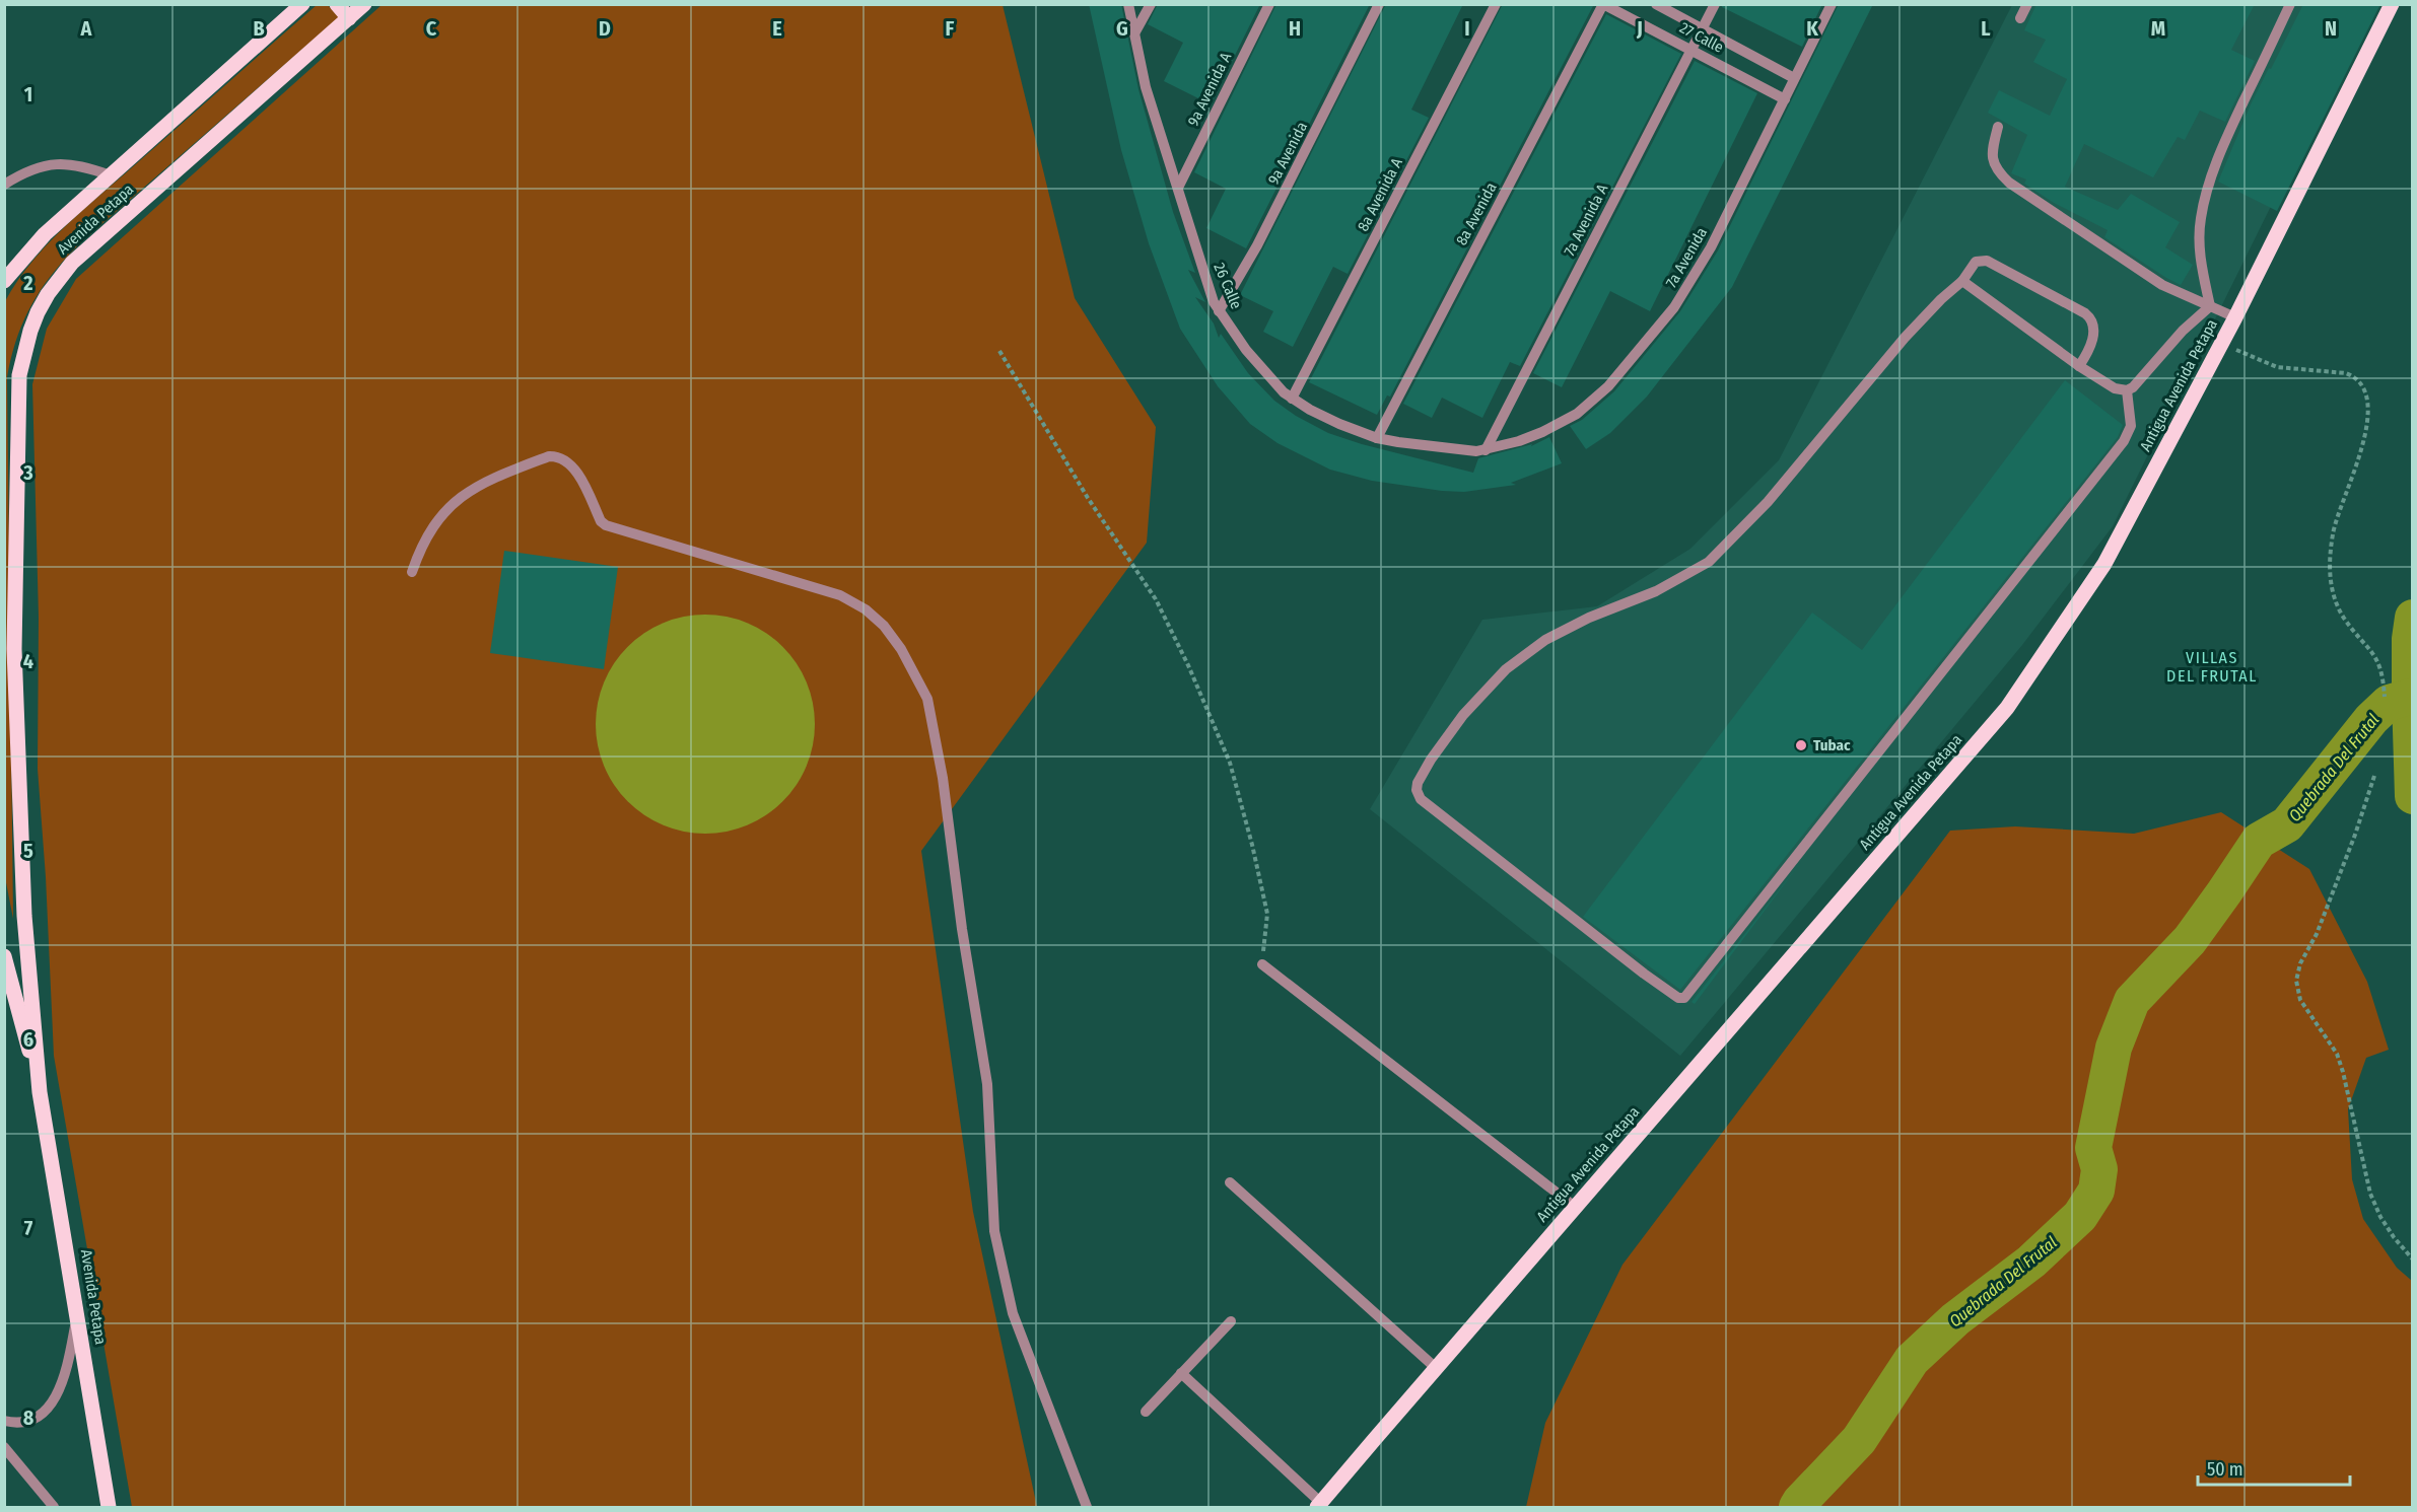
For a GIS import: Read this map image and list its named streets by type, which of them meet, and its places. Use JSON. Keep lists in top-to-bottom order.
{
  "streets": {
    "main road": ["Avenida Petapa", "Antigua Avenida Petapa"],
    "street": [
      "27 Calle",
      "9a Avenida A",
      "9a Avenida",
      "8a Avenida A",
      "8a Avenida",
      "7a Avenida A",
      "7a Avenida",
      "26 Calle"
    ]
  },
  "crossings": [
    ["27 Calle", "8a Avenida"],
    ["27 Calle", "7a Avenida A"],
    ["27 Calle", "7a Avenida"],
    ["9a Avenida A", "26 Calle"],
    ["9a Avenida", "26 Calle"],
    ["8a Avenida A", "26 Calle"],
    ["8a Avenida", "26 Calle"],
    ["7a Avenida A", "7a Avenida"],
    ["7a Avenida A", "26 Calle"],
    ["7a Avenida", "26 Calle"]
  ],
  "districts": ["VILLAS DEL FRUTAL"],
  "water": ["Quebrada Del Frutal"],
  "places": ["Tubac"],
  "scale_bar": "50 m",
  "grid": {
    "columns": [
      "A",
      "B",
      "C",
      "D",
      "E",
      "F",
      "G",
      "H",
      "I",
      "J",
      "K",
      "L",
      "M",
      "N"
    ],
    "rows": [
      "1",
      "2",
      "3",
      "4",
      "5",
      "6",
      "7",
      "8"
    ]
  }
}
